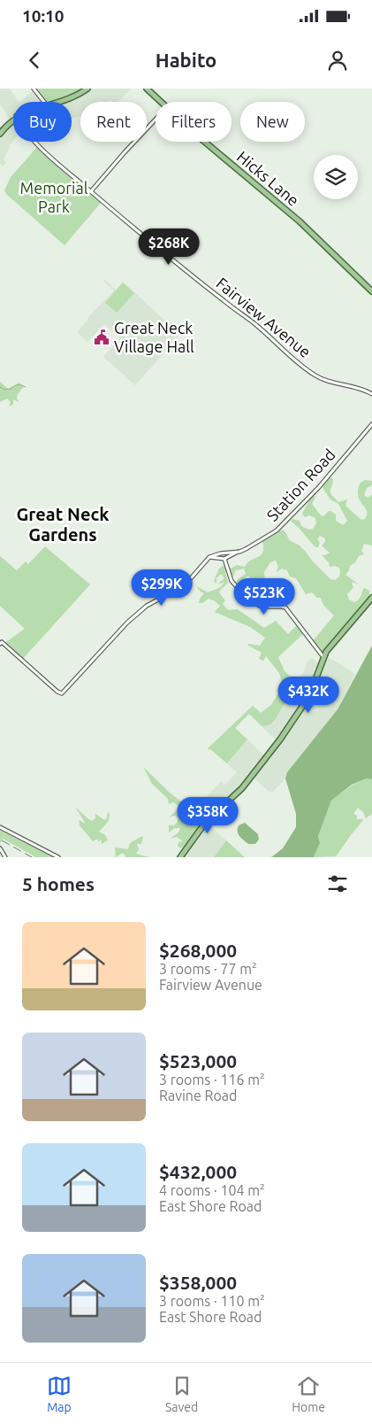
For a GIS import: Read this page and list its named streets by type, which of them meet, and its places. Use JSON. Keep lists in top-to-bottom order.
{
  "streets": {
    "main road": ["Hicks Lane"],
    "street": ["Fairview Avenue", "Station Road"]
  },
  "districts": ["Great Neck Gardens"],
  "parks": ["Memorial Park"],
  "places": {
    "public building": ["Great Neck Village Hall"]
  },
  "page": {
    "status": "10:10",
    "header": "Habito",
    "chip": [
      "Buy",
      "Rent",
      "Filters",
      "New"
    ],
    "price": [
      "$268K",
      "$299K",
      "$523K",
      "$432K",
      "$358K"
    ],
    "heading": "5 homes",
    "list": [
      {
        "name": "$268,000",
        "note": "3 rooms · 77 m² · Fairview Avenue"
      },
      {
        "name": "$523,000",
        "note": "3 rooms · 116 m² · Ravine Road"
      },
      {
        "name": "$432,000",
        "note": "4 rooms · 104 m² · East Shore Road"
      },
      {
        "name": "$358,000",
        "note": "3 rooms · 110 m² · East Shore Road"
      }
    ],
    "tabs": ["Map", "Saved", "Home"]
  }
}
